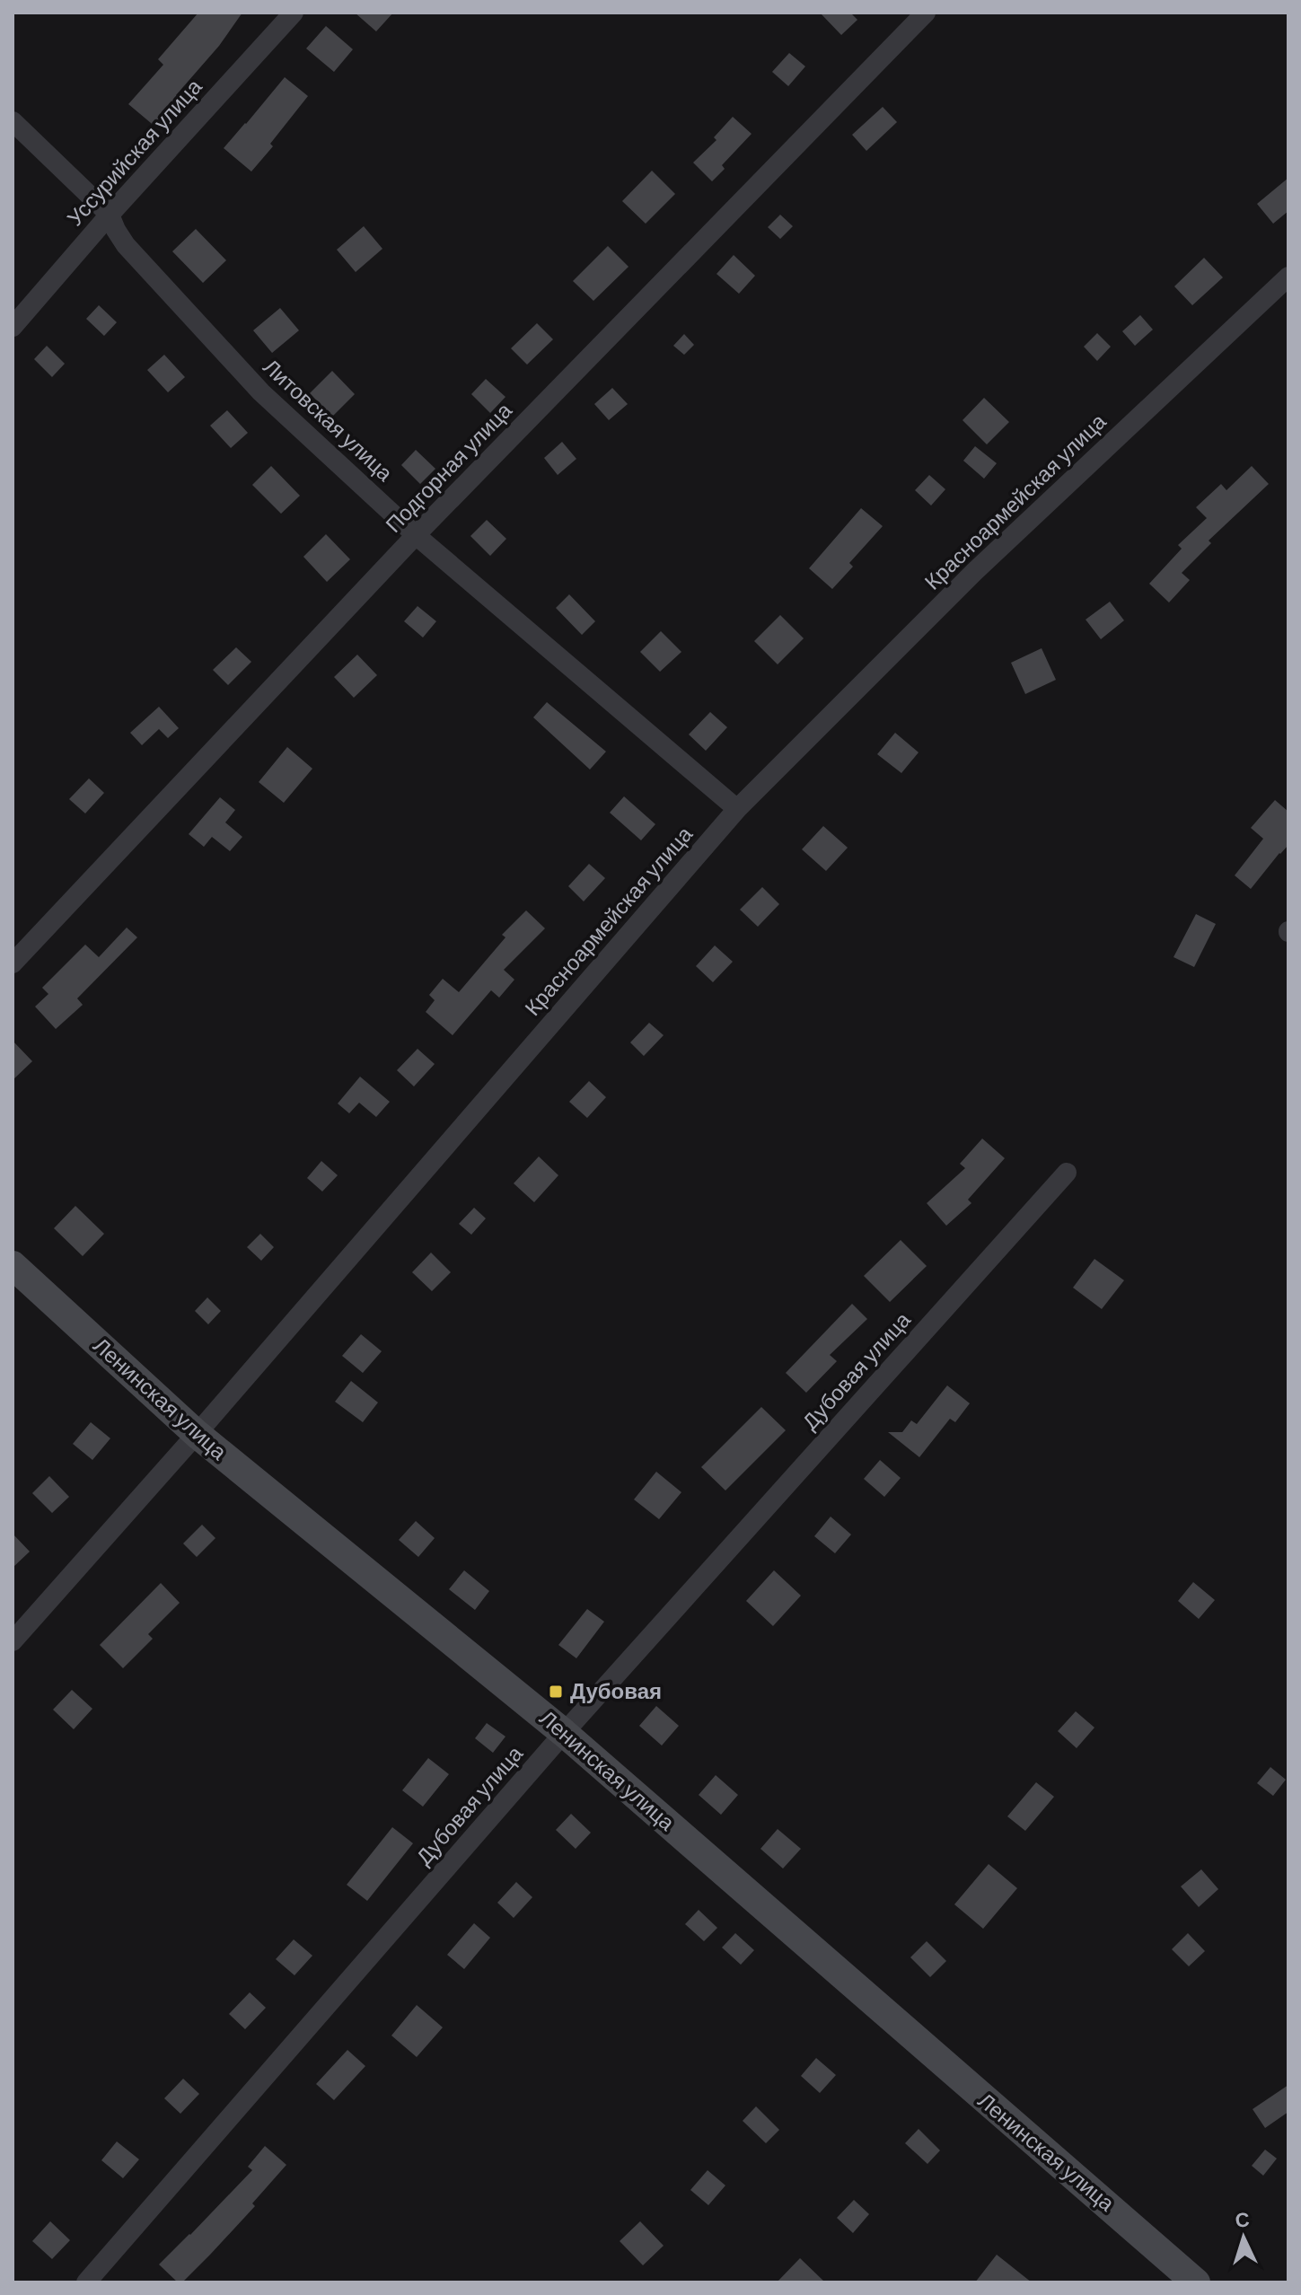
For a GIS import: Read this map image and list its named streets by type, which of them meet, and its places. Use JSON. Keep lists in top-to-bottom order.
{
  "streets": {
    "main road": ["Ленинская улица"],
    "street": [
      "Уссурийская улица",
      "Литовская улица",
      "Подгорная улица",
      "Красноармейская улица",
      "Дубовая улица"
    ]
  },
  "crossings": [
    ["Уссурийская улица", "Литовская улица"],
    ["Литовская улица", "Подгорная улица"],
    ["Литовская улица", "Красноармейская улица"],
    ["Красноармейская улица", "Ленинская улица"],
    ["Дубовая улица", "Ленинская улица"]
  ],
  "places": {
    "transit": ["Дубовая"]
  },
  "north": "top"
}
